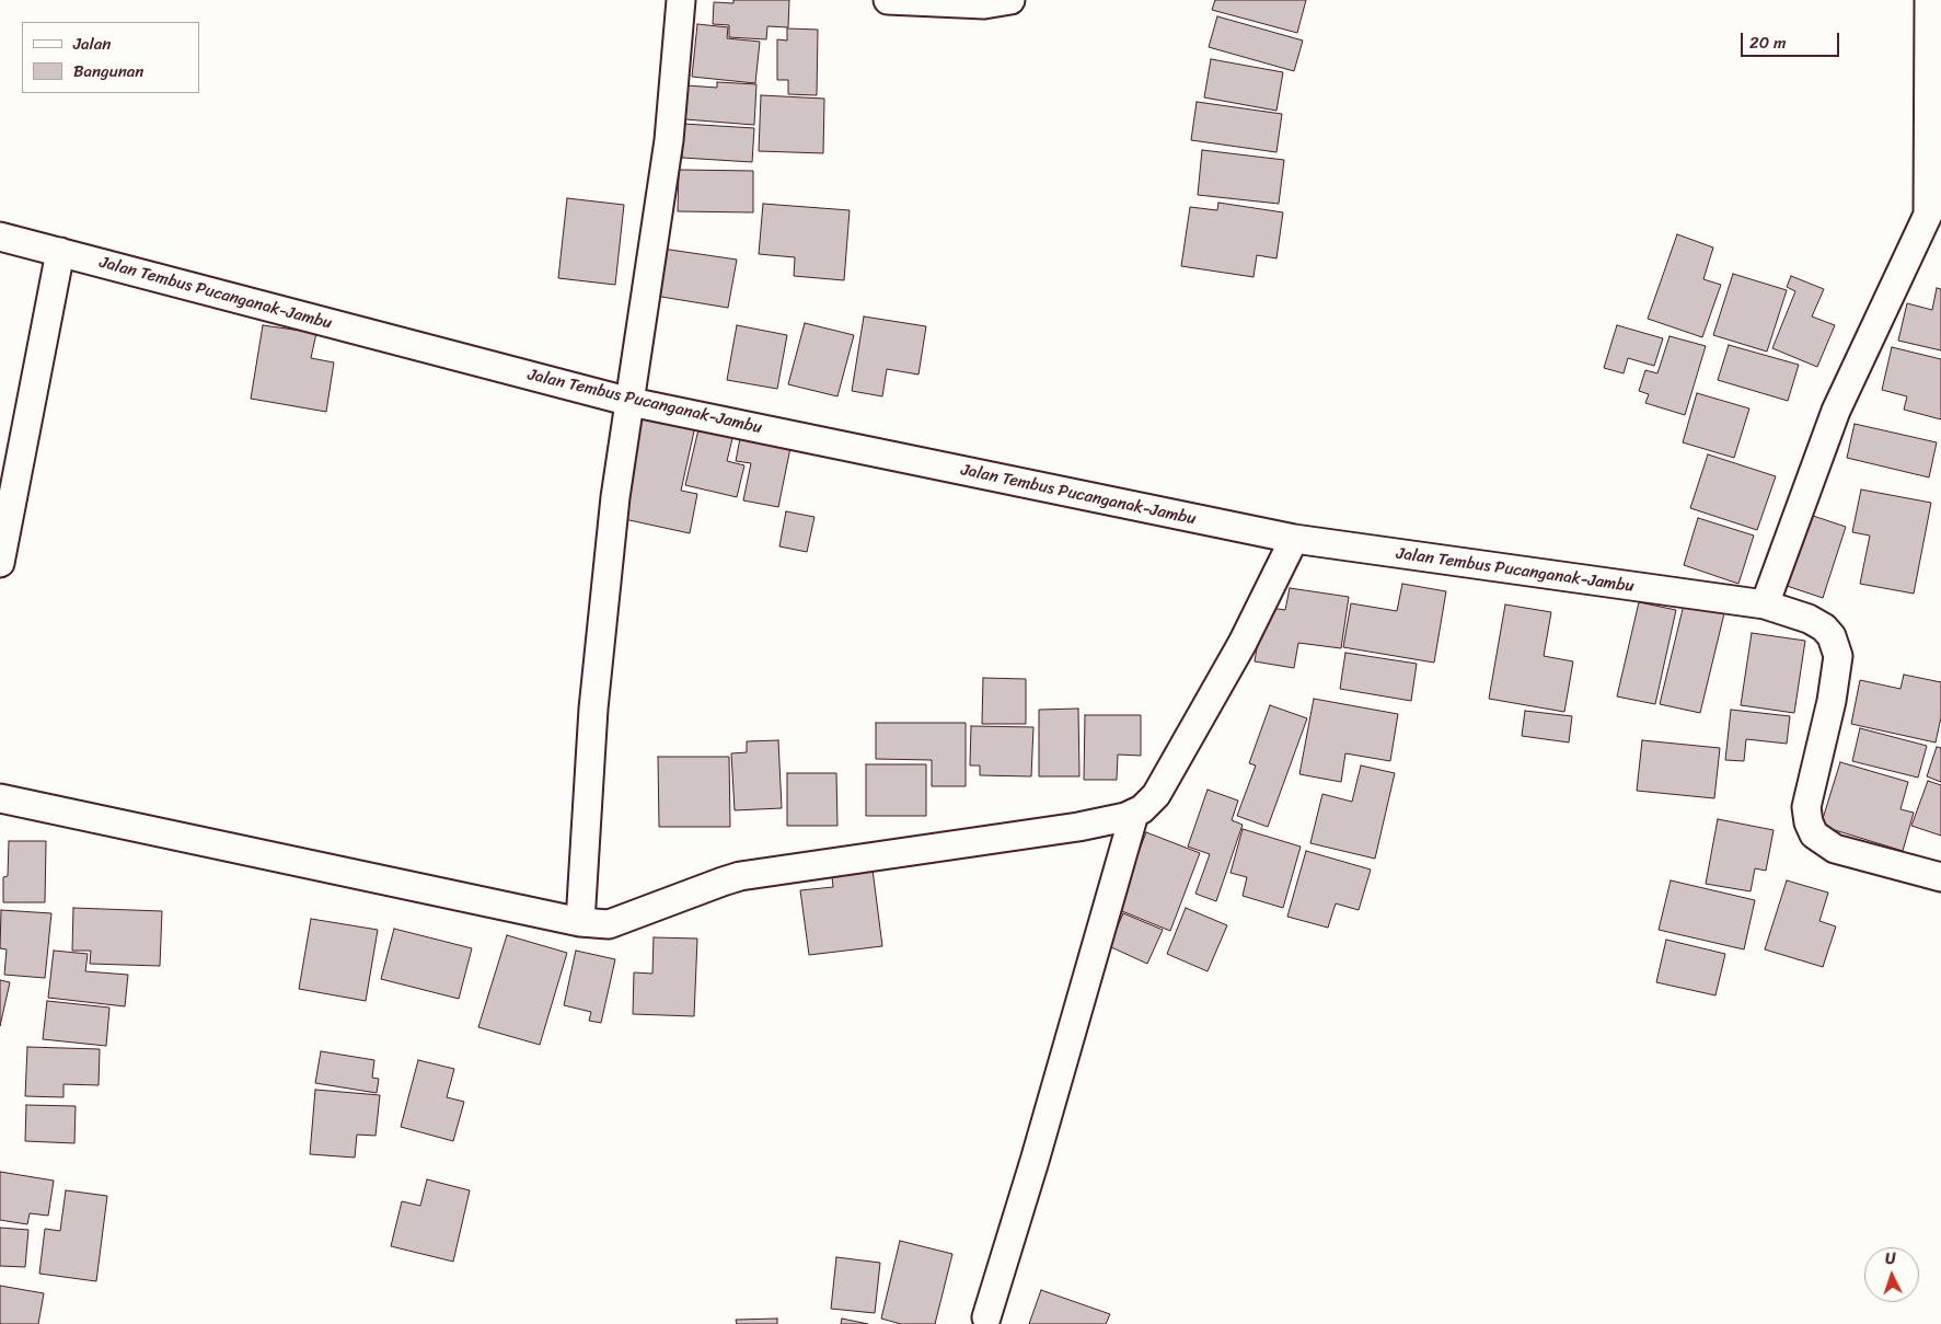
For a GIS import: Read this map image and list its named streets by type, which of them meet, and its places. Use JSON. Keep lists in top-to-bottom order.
{
  "streets": {
    "street": ["Jalan Tembus Pucanganak-Jambu"]
  },
  "legend": ["Jalan", "Bangunan"],
  "scale_bar": "20 m",
  "north": "top"
}
